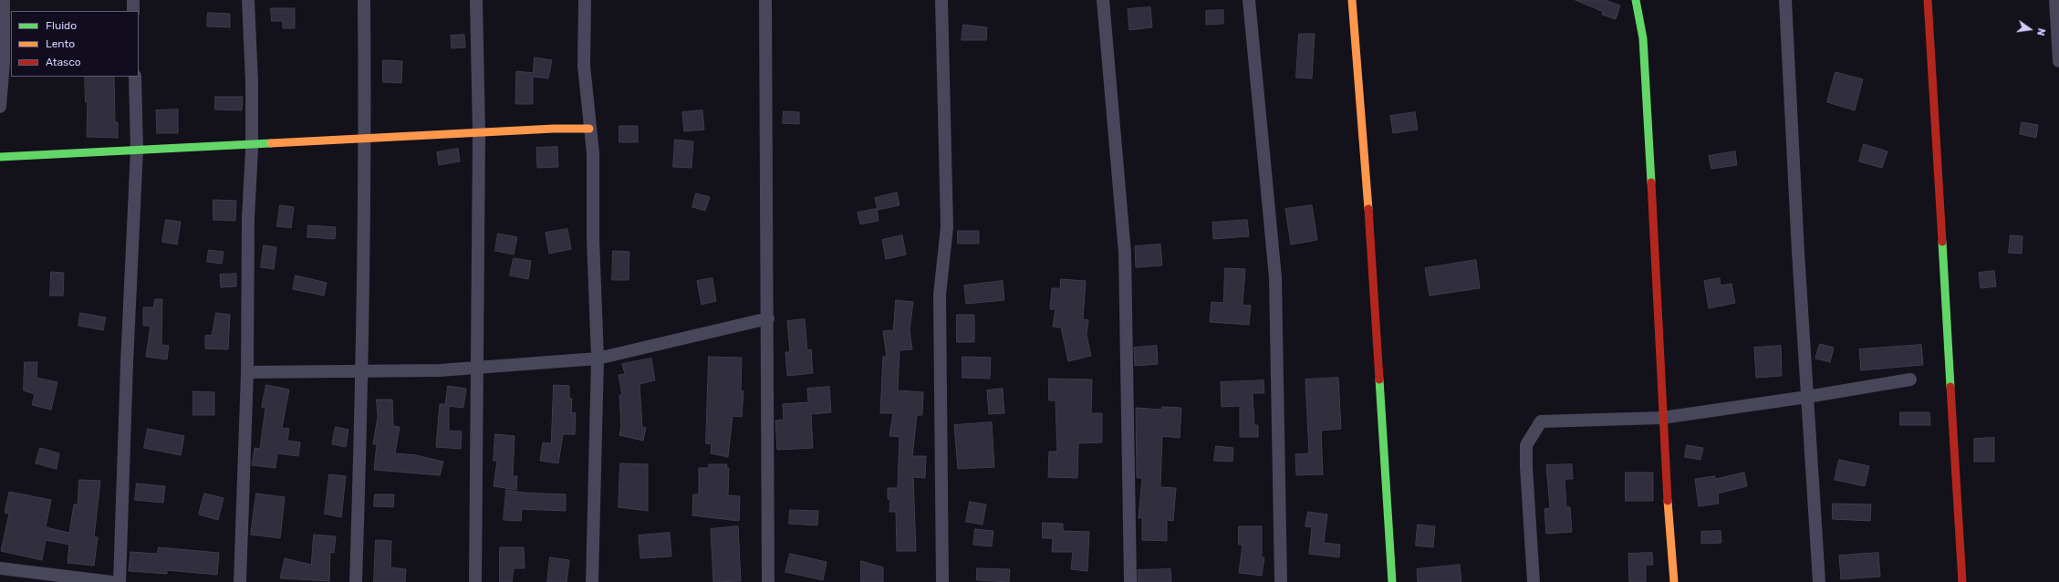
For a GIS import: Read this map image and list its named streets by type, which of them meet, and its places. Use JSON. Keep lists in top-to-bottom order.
{
  "legend": ["Fluido", "Lento", "Atasco"],
  "north": "right"
}
